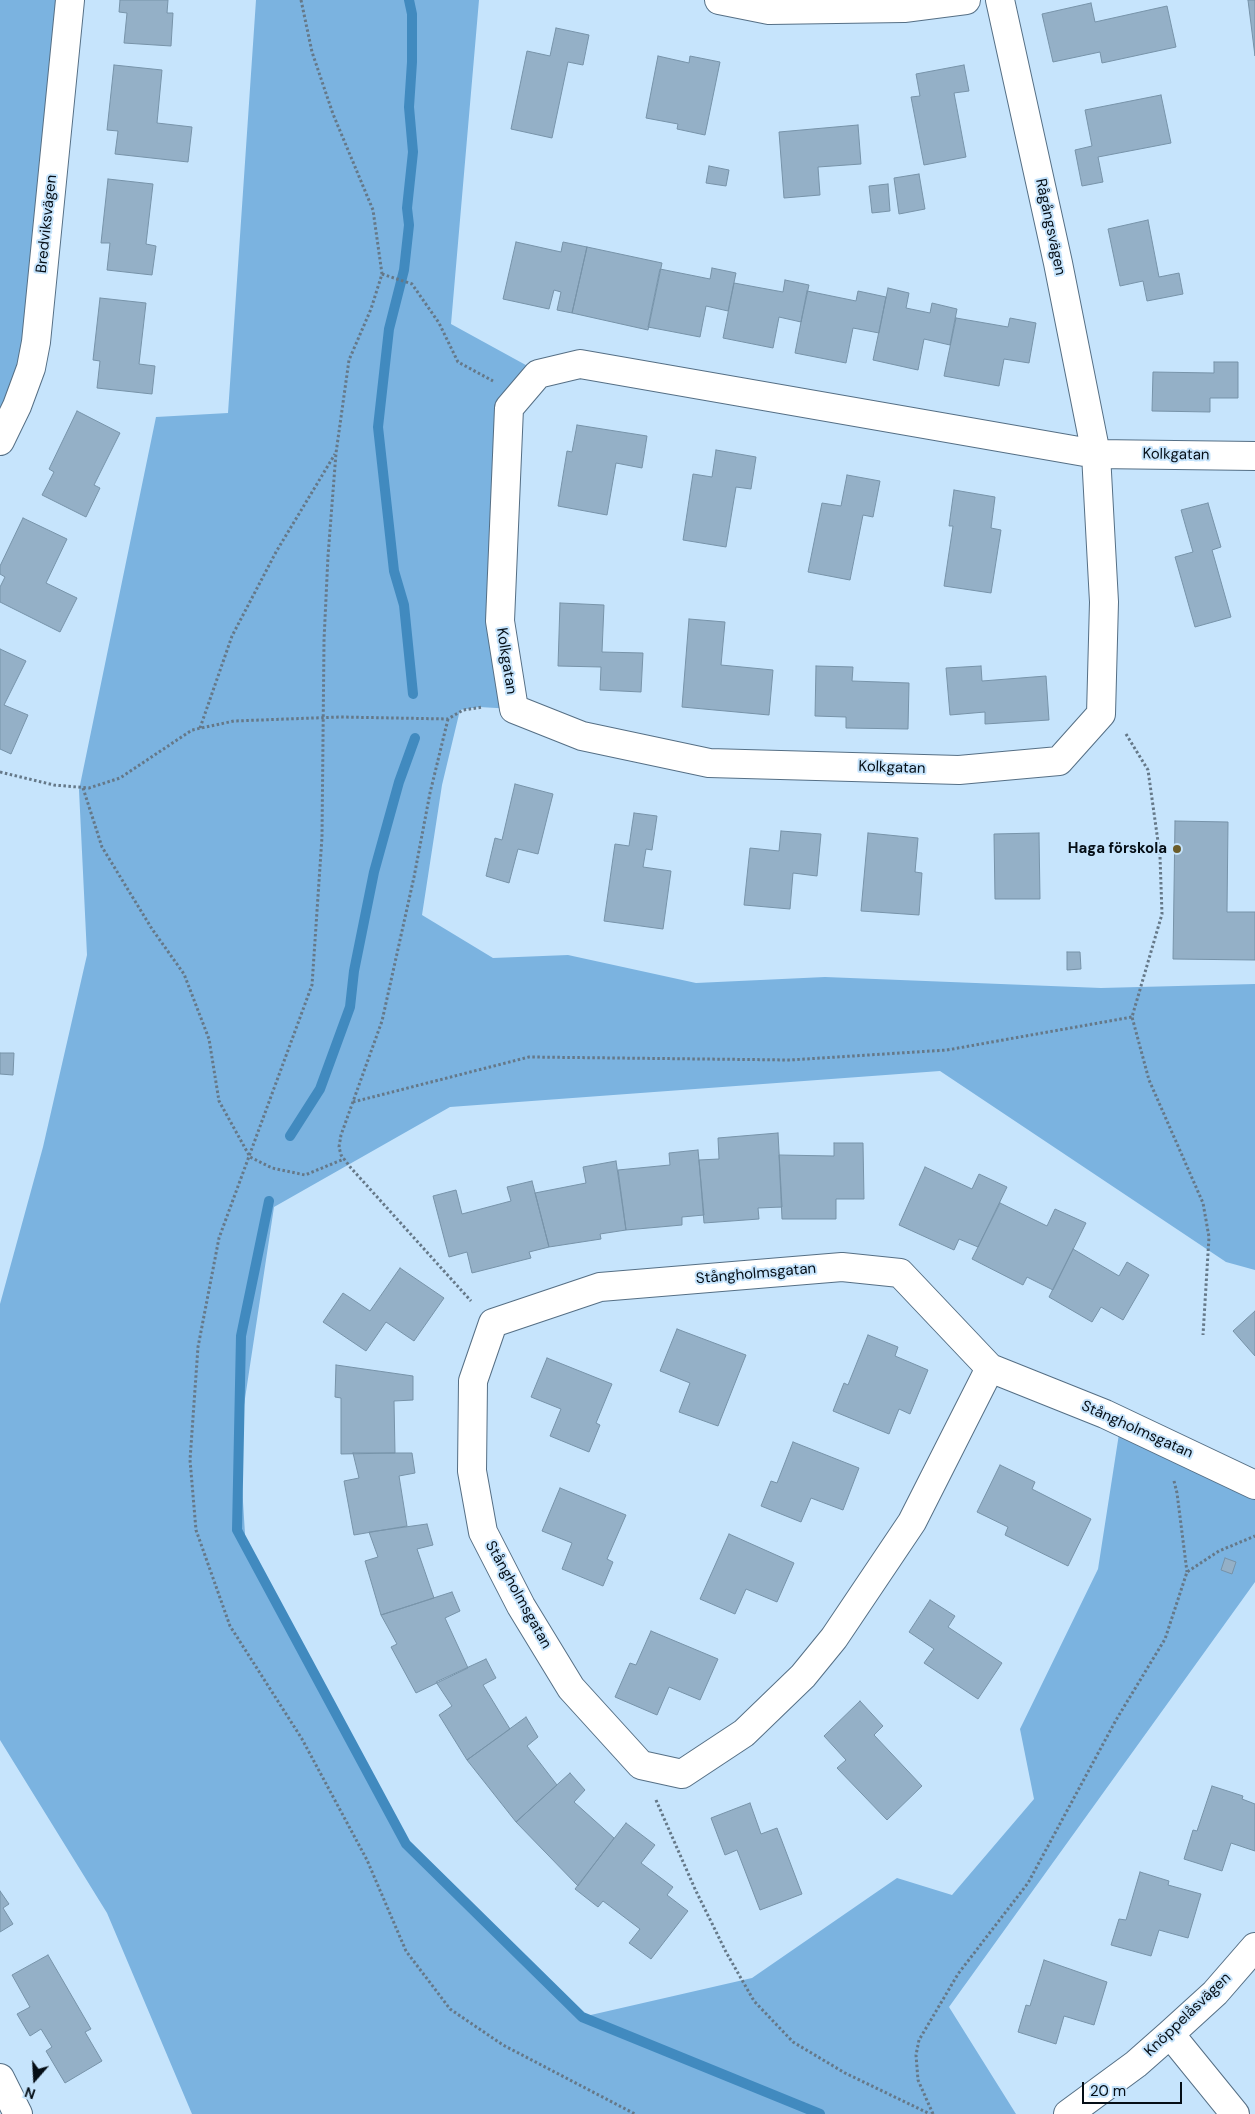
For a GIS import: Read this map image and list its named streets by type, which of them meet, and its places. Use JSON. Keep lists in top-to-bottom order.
{
  "streets": {
    "street": [
      "Bredviksvägen",
      "Rågångsvägen",
      "Kolkgatan",
      "Stångholmsgatan",
      "Knöppelåsvägen"
    ]
  },
  "crossings": [
    ["Rågångsvägen", "Kolkgatan"]
  ],
  "places": ["Haga förskola"],
  "scale_bar": "20 m",
  "north": "bottom"
}
